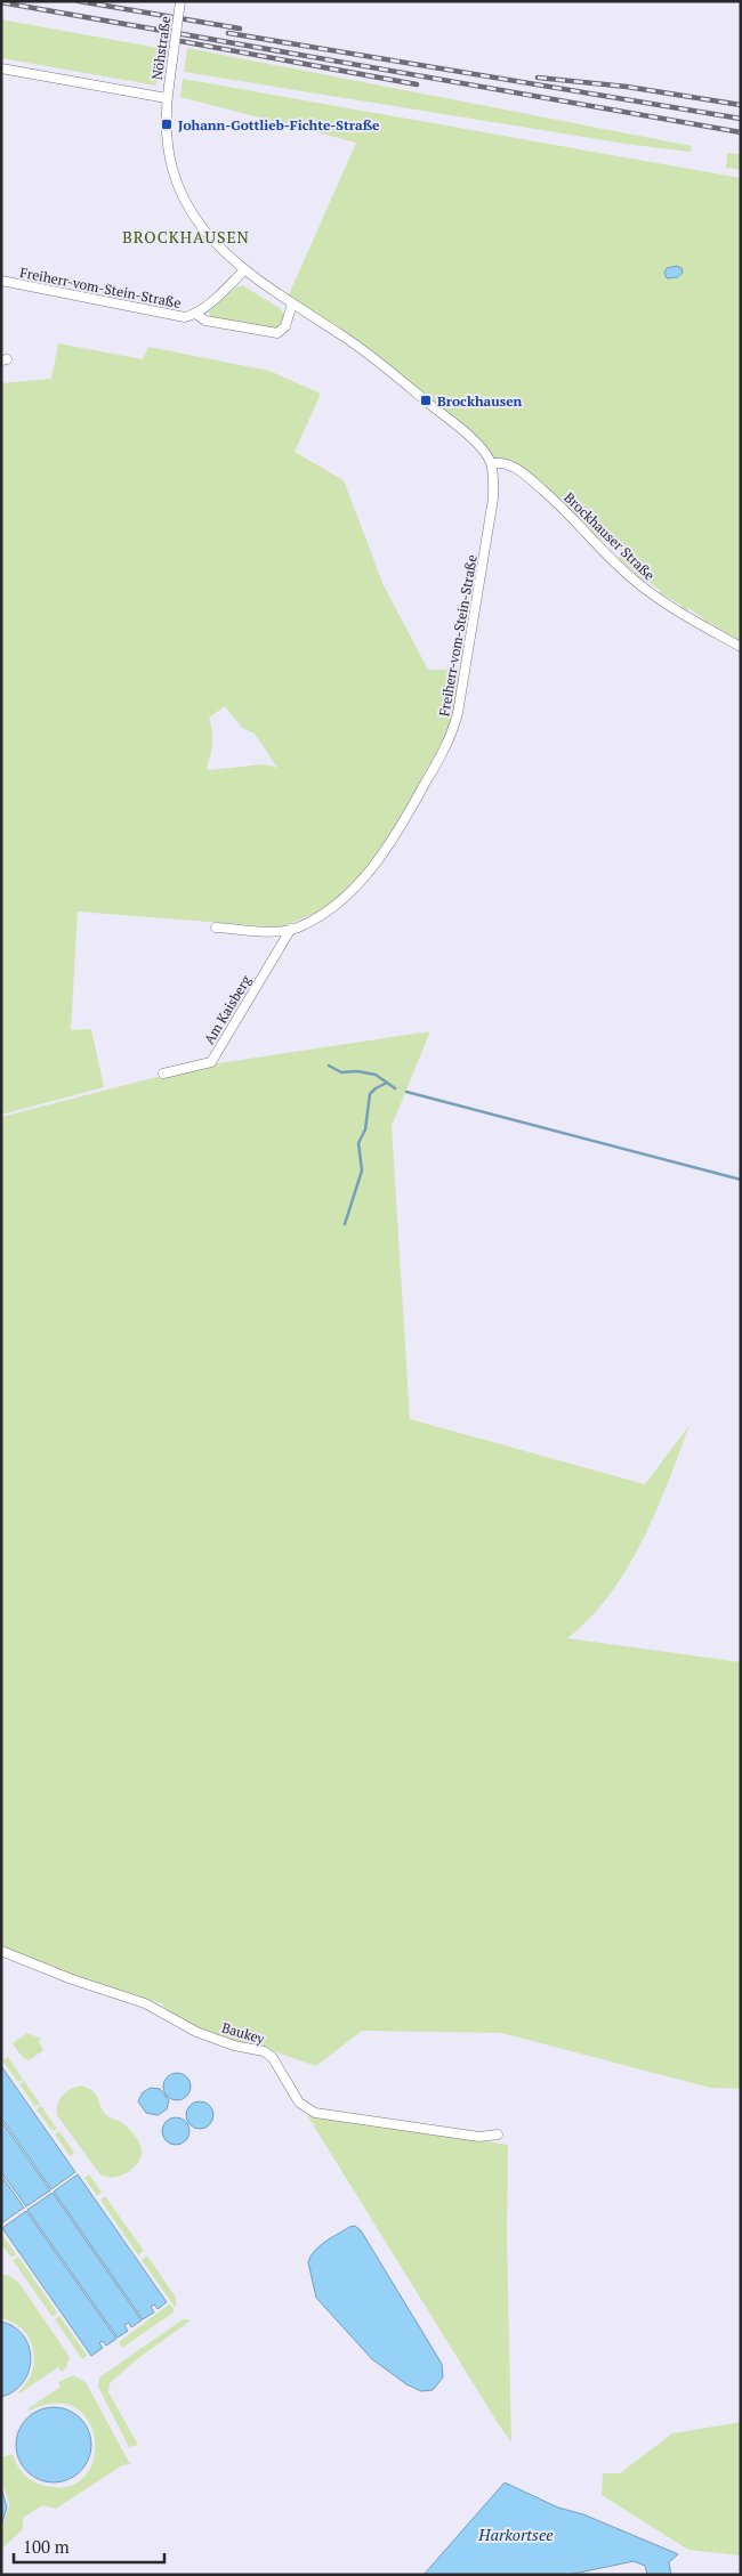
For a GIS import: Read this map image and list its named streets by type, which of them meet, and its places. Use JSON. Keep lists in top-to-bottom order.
{
  "streets": {
    "street": [
      "Nöhstraße",
      "Freiherr-vom-Stein-Straße",
      "Brockhauser Straße",
      "Am Kaisberg",
      "Baukey"
    ]
  },
  "crossings": [
    ["Freiherr-vom-Stein-Straße", "Brockhauser Straße"],
    ["Freiherr-vom-Stein-Straße", "Am Kaisberg"]
  ],
  "districts": ["BROCKHAUSEN"],
  "water": ["Harkortsee"],
  "places": {
    "transit": ["Johann-Gottlieb-Fichte-Straße", "Brockhausen"]
  },
  "scale_bar": "100 m"
}
